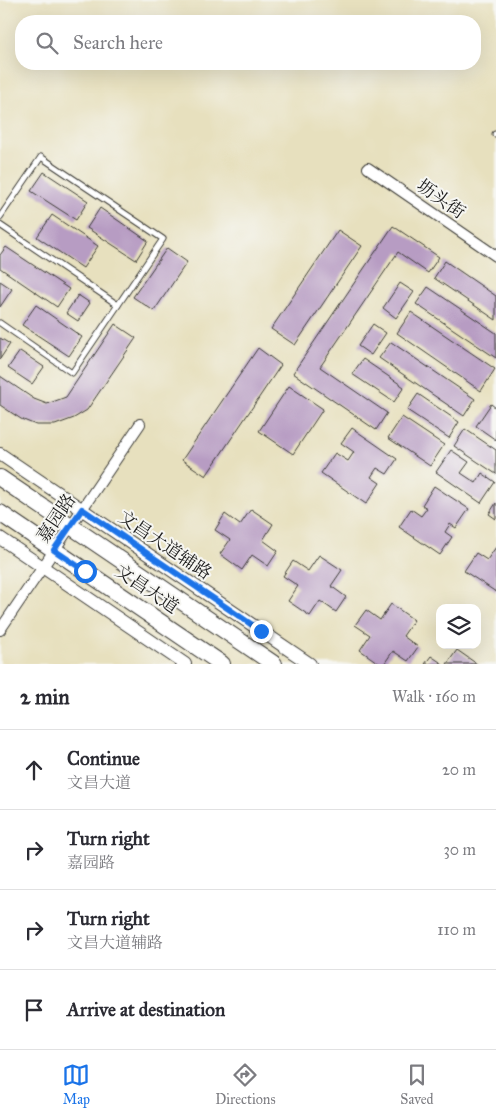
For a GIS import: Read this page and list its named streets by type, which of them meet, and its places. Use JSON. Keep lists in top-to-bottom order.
{
  "streets": {
    "main road": ["文昌大道"],
    "street": ["坜头街", "嘉园路", "文昌大道辅路"]
  },
  "crossings": [
    ["嘉园路", "文昌大道辅路"],
    ["嘉园路", "文昌大道"]
  ],
  "page": {
    "search": "Search here",
    "heading": ["2 min", "Walk · 160 m"],
    "list": [
      ["Continue", "文昌大道", "20 m"],
      ["Turn right", "嘉园路", "30 m"],
      ["Turn right", "文昌大道辅路", "110 m"],
      "Arrive at destination"
    ],
    "nav": ["Map", "Directions", "Saved"]
  }
}
